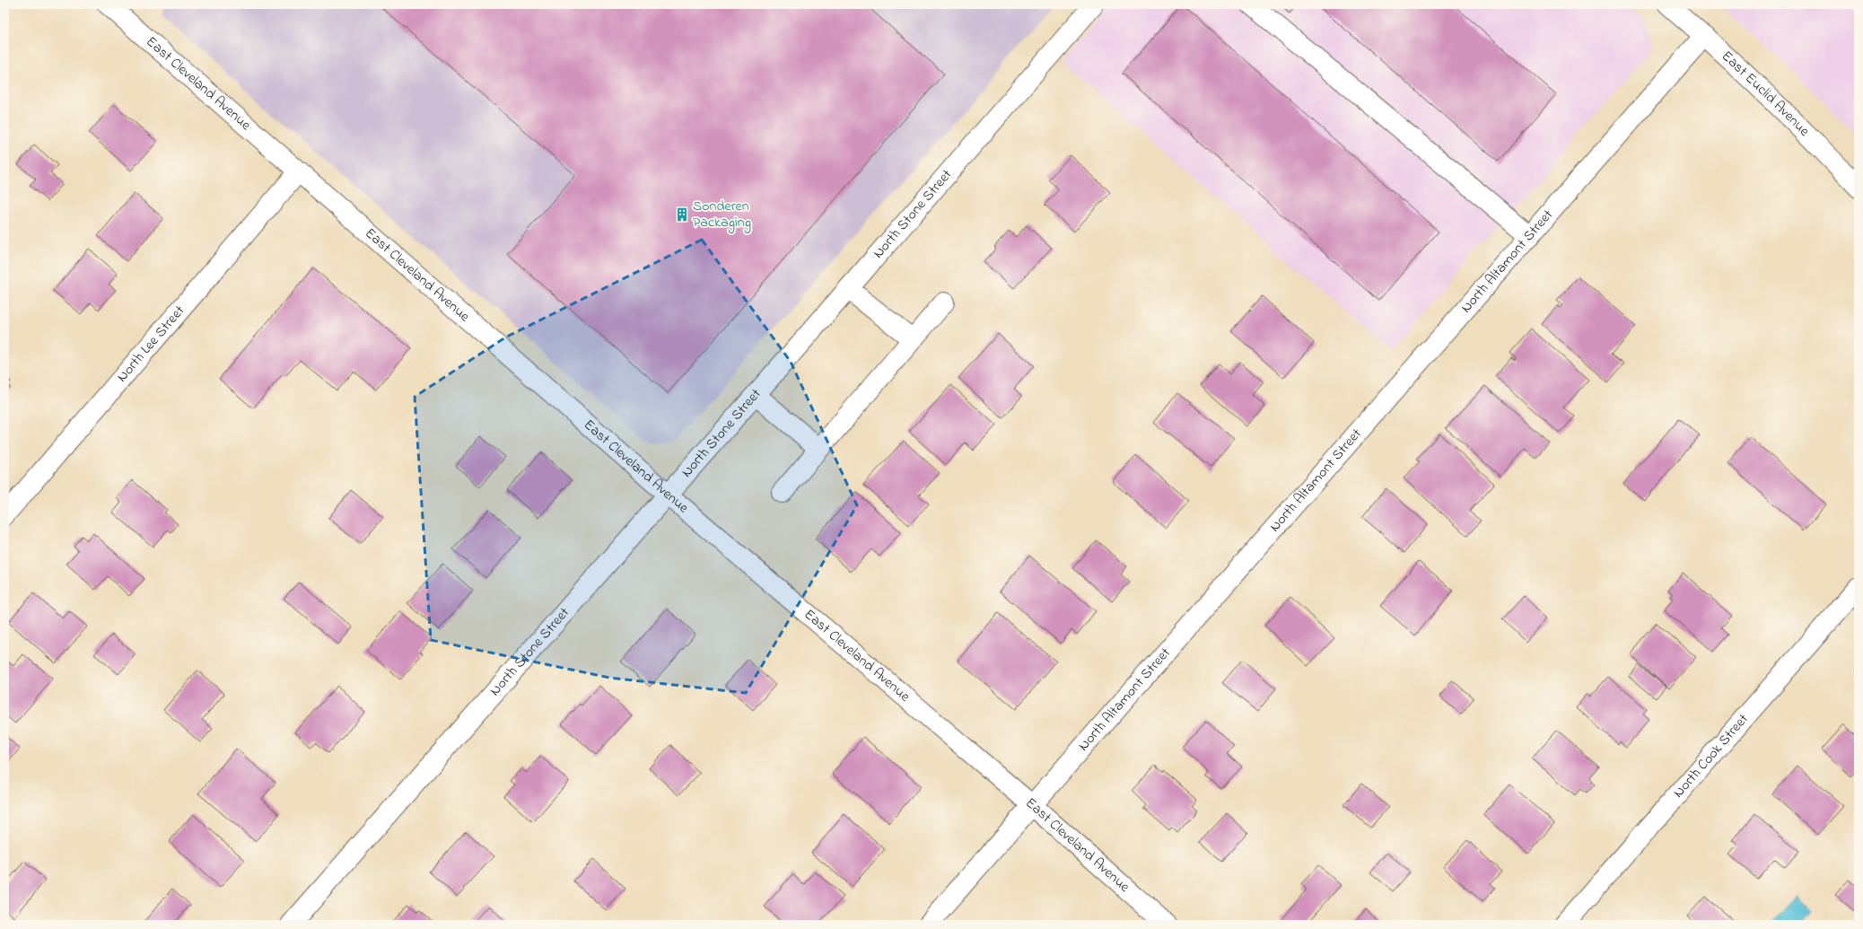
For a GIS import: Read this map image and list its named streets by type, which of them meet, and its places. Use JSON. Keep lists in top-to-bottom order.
{
  "streets": {
    "street": [
      "East Cleveland Avenue",
      "East Euclid Avenue",
      "North Stone Street",
      "North Altamont Street",
      "North Lee Street",
      "North Cook Street"
    ]
  },
  "crossings": [
    ["East Cleveland Avenue", "North Stone Street"],
    ["East Cleveland Avenue", "North Altamont Street"],
    ["East Cleveland Avenue", "North Lee Street"],
    ["East Euclid Avenue", "North Altamont Street"]
  ],
  "places": {
    "building": ["Sonderen Packaging"]
  }
}
